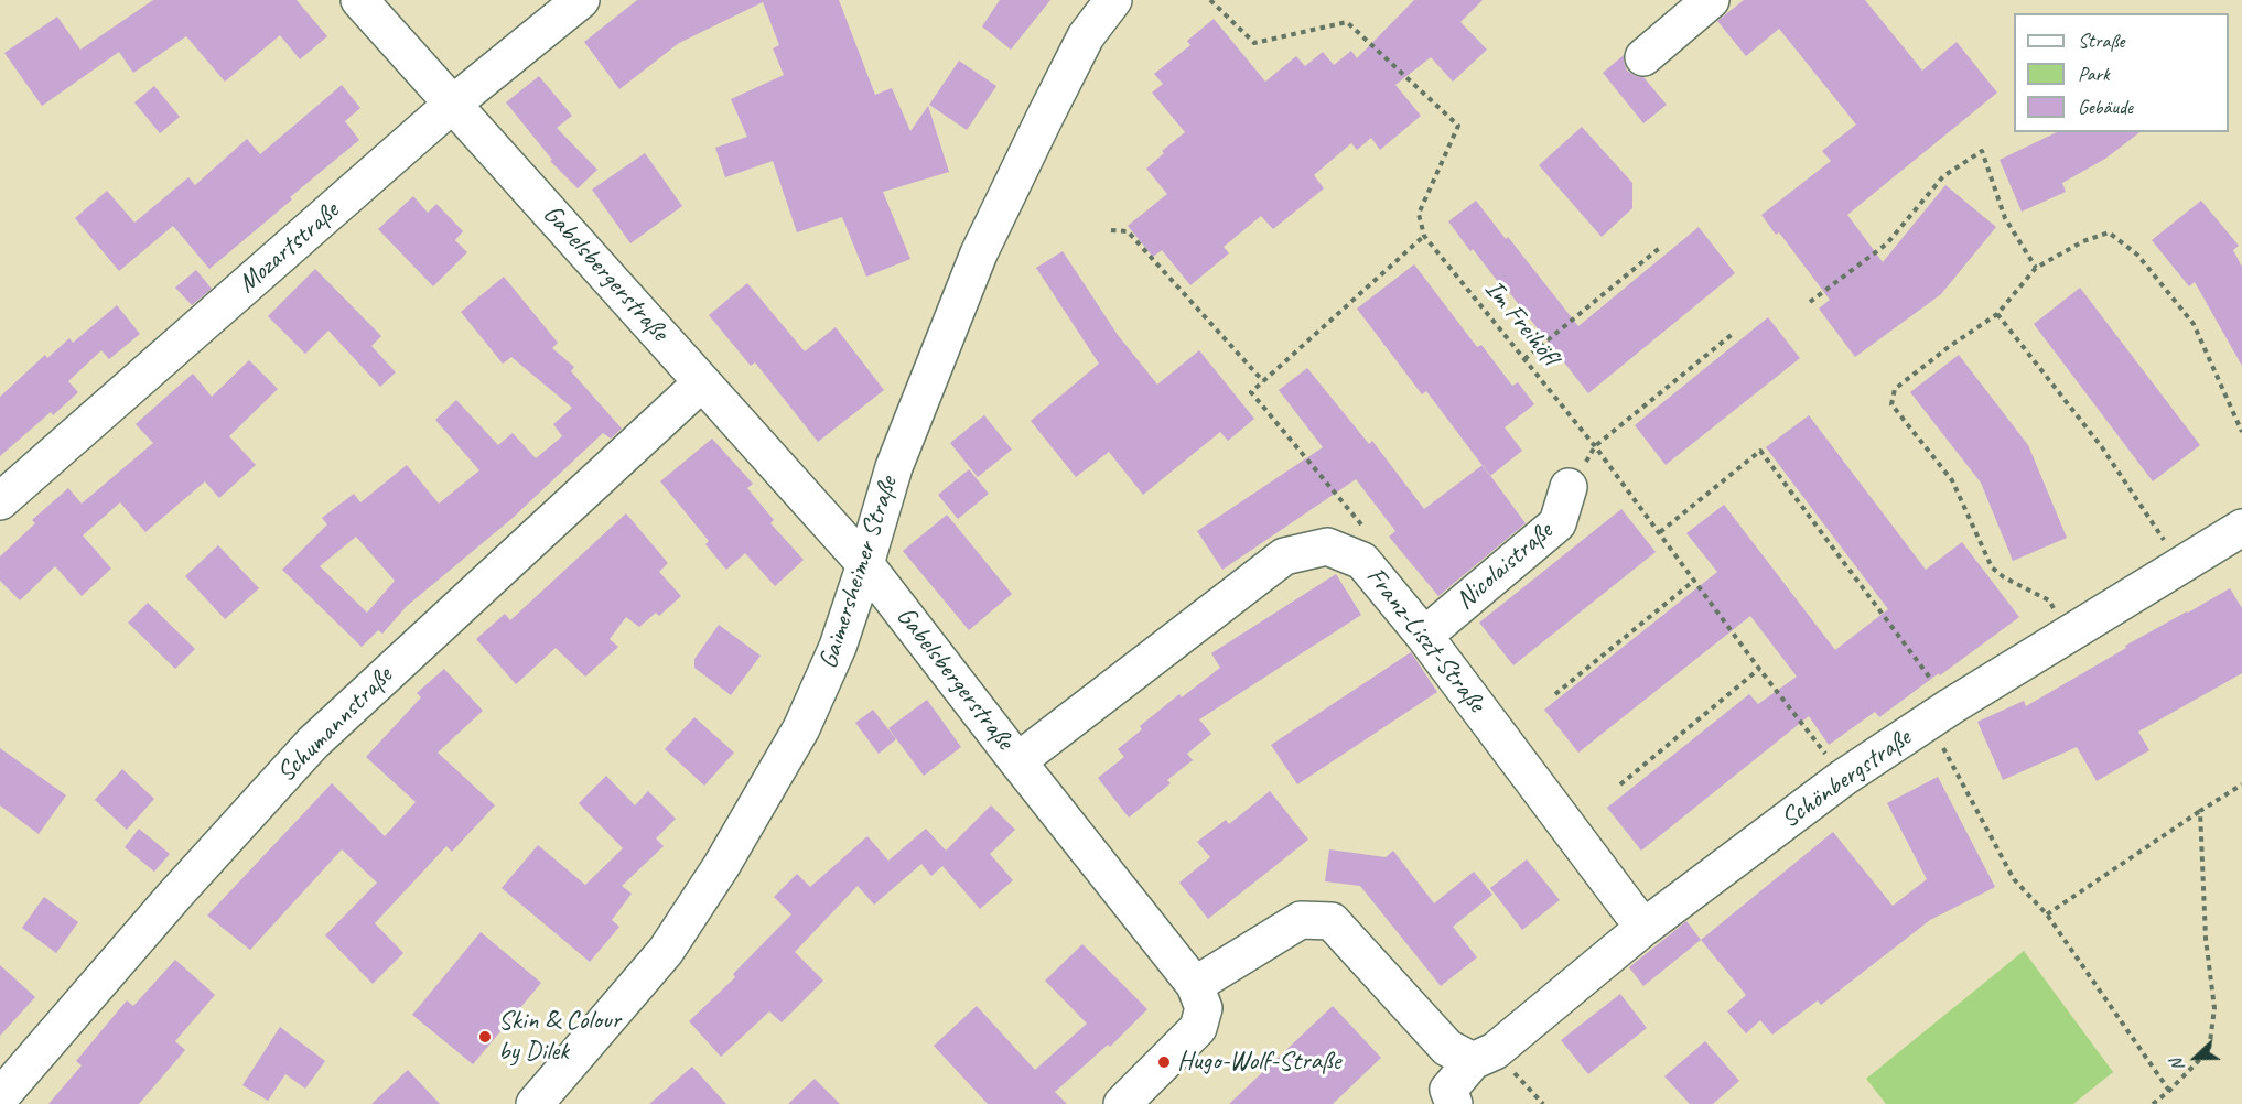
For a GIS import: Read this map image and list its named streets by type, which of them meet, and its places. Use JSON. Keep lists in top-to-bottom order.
{
  "streets": {
    "street": [
      "Mozartstraße",
      "Gabelsbergerstraße",
      "Nicolaistraße",
      "Gaimersheimer Straße",
      "Franz-Liszt-Straße",
      "Schumannstraße",
      "Schönbergstraße"
    ],
    "path": ["Im Freihöfl"]
  },
  "crossings": [
    ["Mozartstraße", "Gabelsbergerstraße"],
    ["Gabelsbergerstraße", "Gaimersheimer Straße"],
    ["Gabelsbergerstraße", "Franz-Liszt-Straße"],
    ["Gabelsbergerstraße", "Schumannstraße"],
    ["Im Freihöfl", "Schönbergstraße"],
    ["Nicolaistraße", "Franz-Liszt-Straße"],
    ["Franz-Liszt-Straße", "Schönbergstraße"]
  ],
  "places": ["Skin & Colour by Dilek", "Hugo-Wolf-Straße"],
  "legend": ["Straße", "Park", "Gebäude"],
  "north": "left"
}
